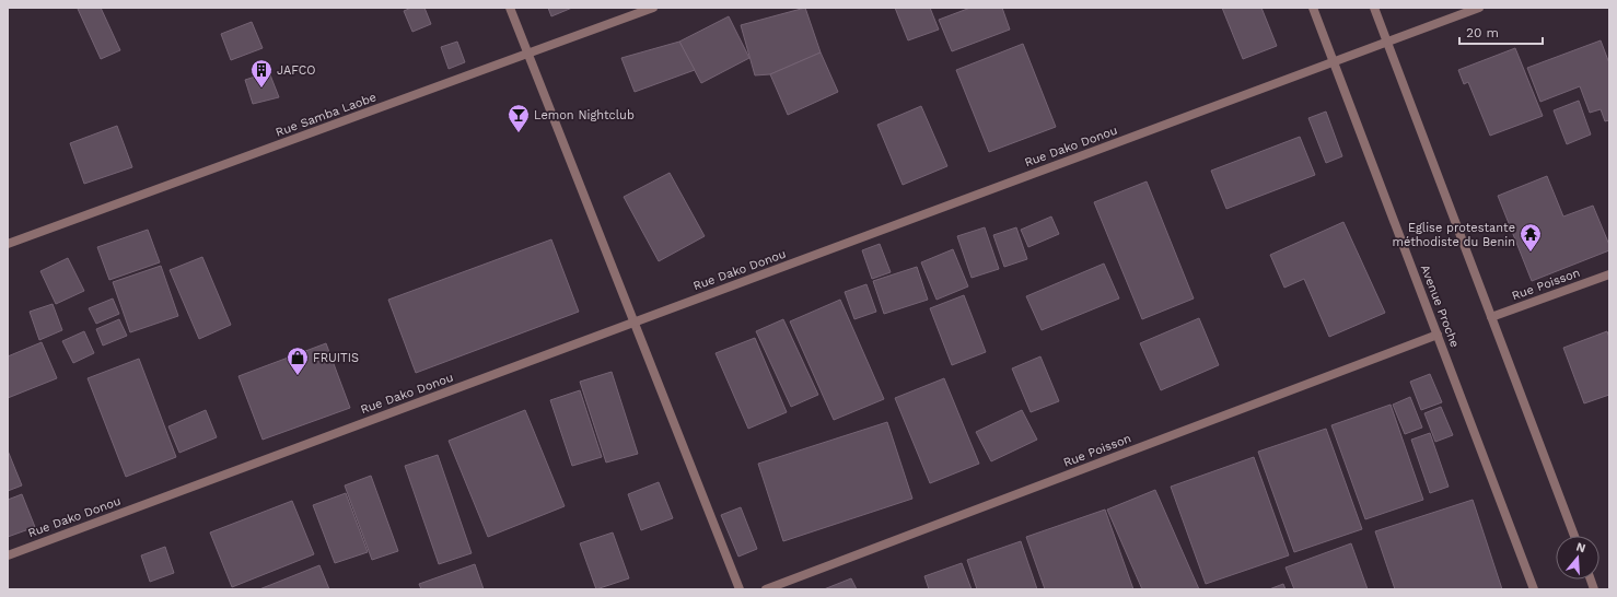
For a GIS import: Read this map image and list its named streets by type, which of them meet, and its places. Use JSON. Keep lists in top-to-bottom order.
{
  "streets": {
    "street": [
      "Rue Samba Laobe",
      "Rue Dako Donou",
      "Rue Poisson",
      "Avenue Proche"
    ]
  },
  "crossings": [
    ["Rue Dako Donou", "Avenue Proche"],
    ["Rue Poisson", "Avenue Proche"]
  ],
  "places": {
    "building": ["JAFCO"],
    "bar": ["Lemon Nightclub"],
    "temple": ["Eglise protestante méthodiste du Benin"],
    "shop": ["FRUITIS"]
  },
  "scale_bar": "20 m",
  "north": "top"
}
